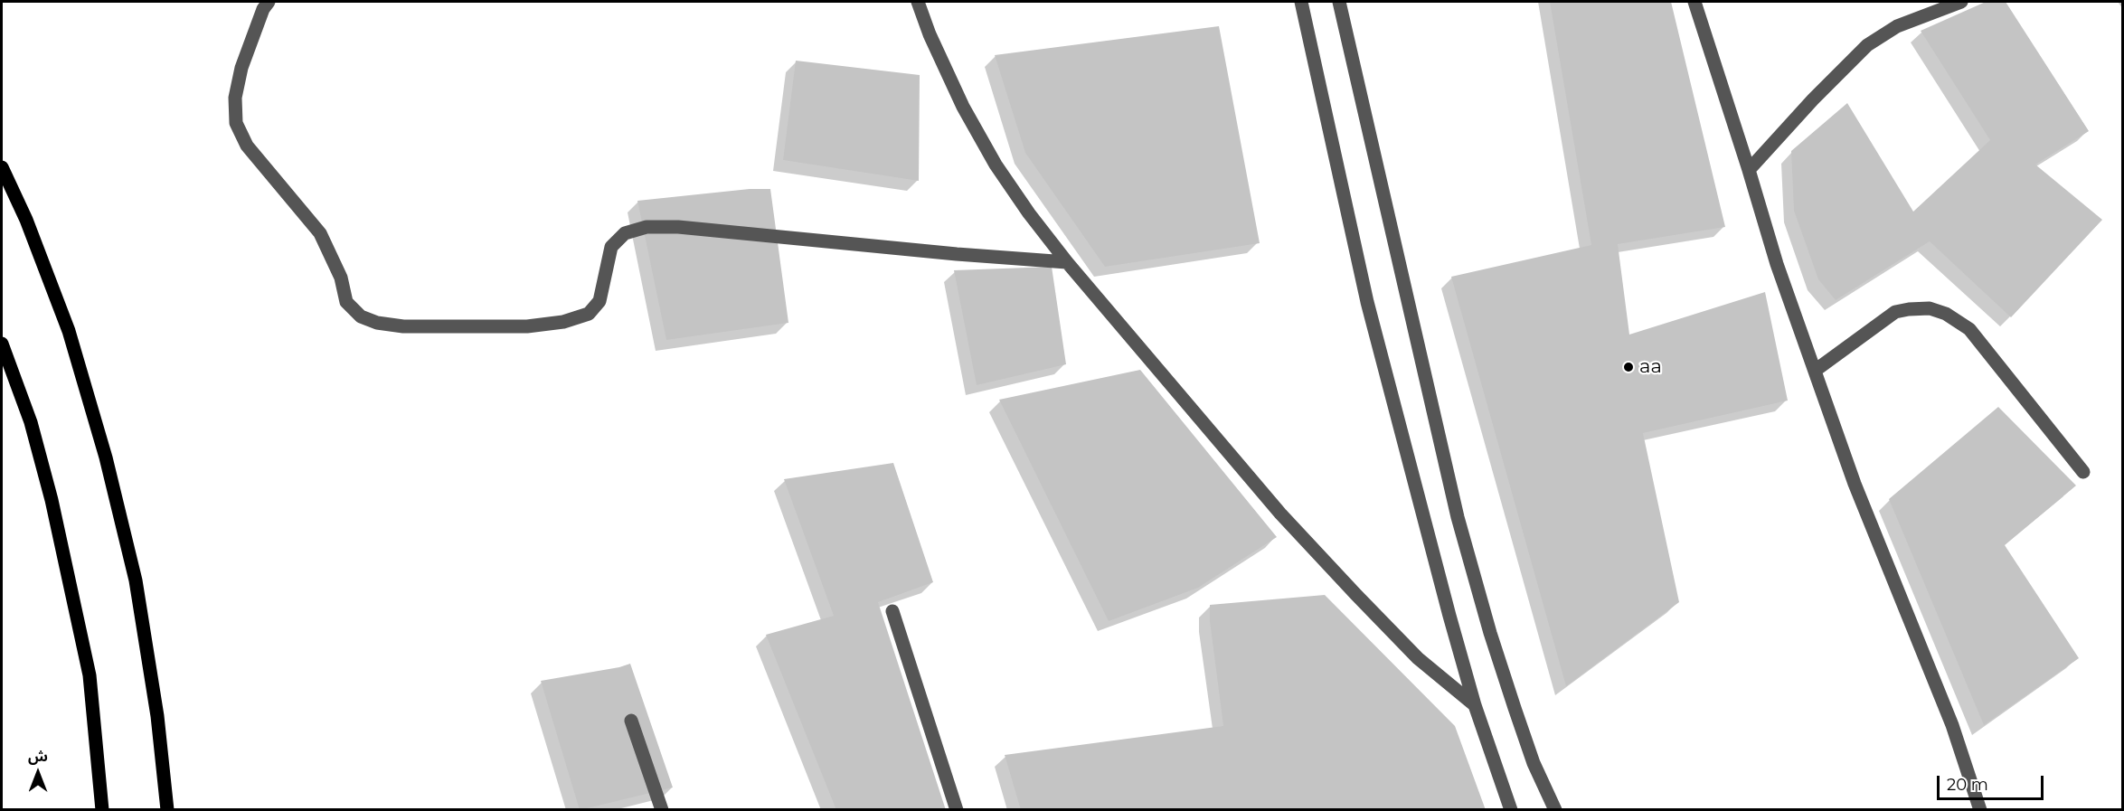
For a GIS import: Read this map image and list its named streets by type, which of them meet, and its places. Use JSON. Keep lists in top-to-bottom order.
{
  "places": ["aa"],
  "scale_bar": "20 m",
  "north": "top"
}
